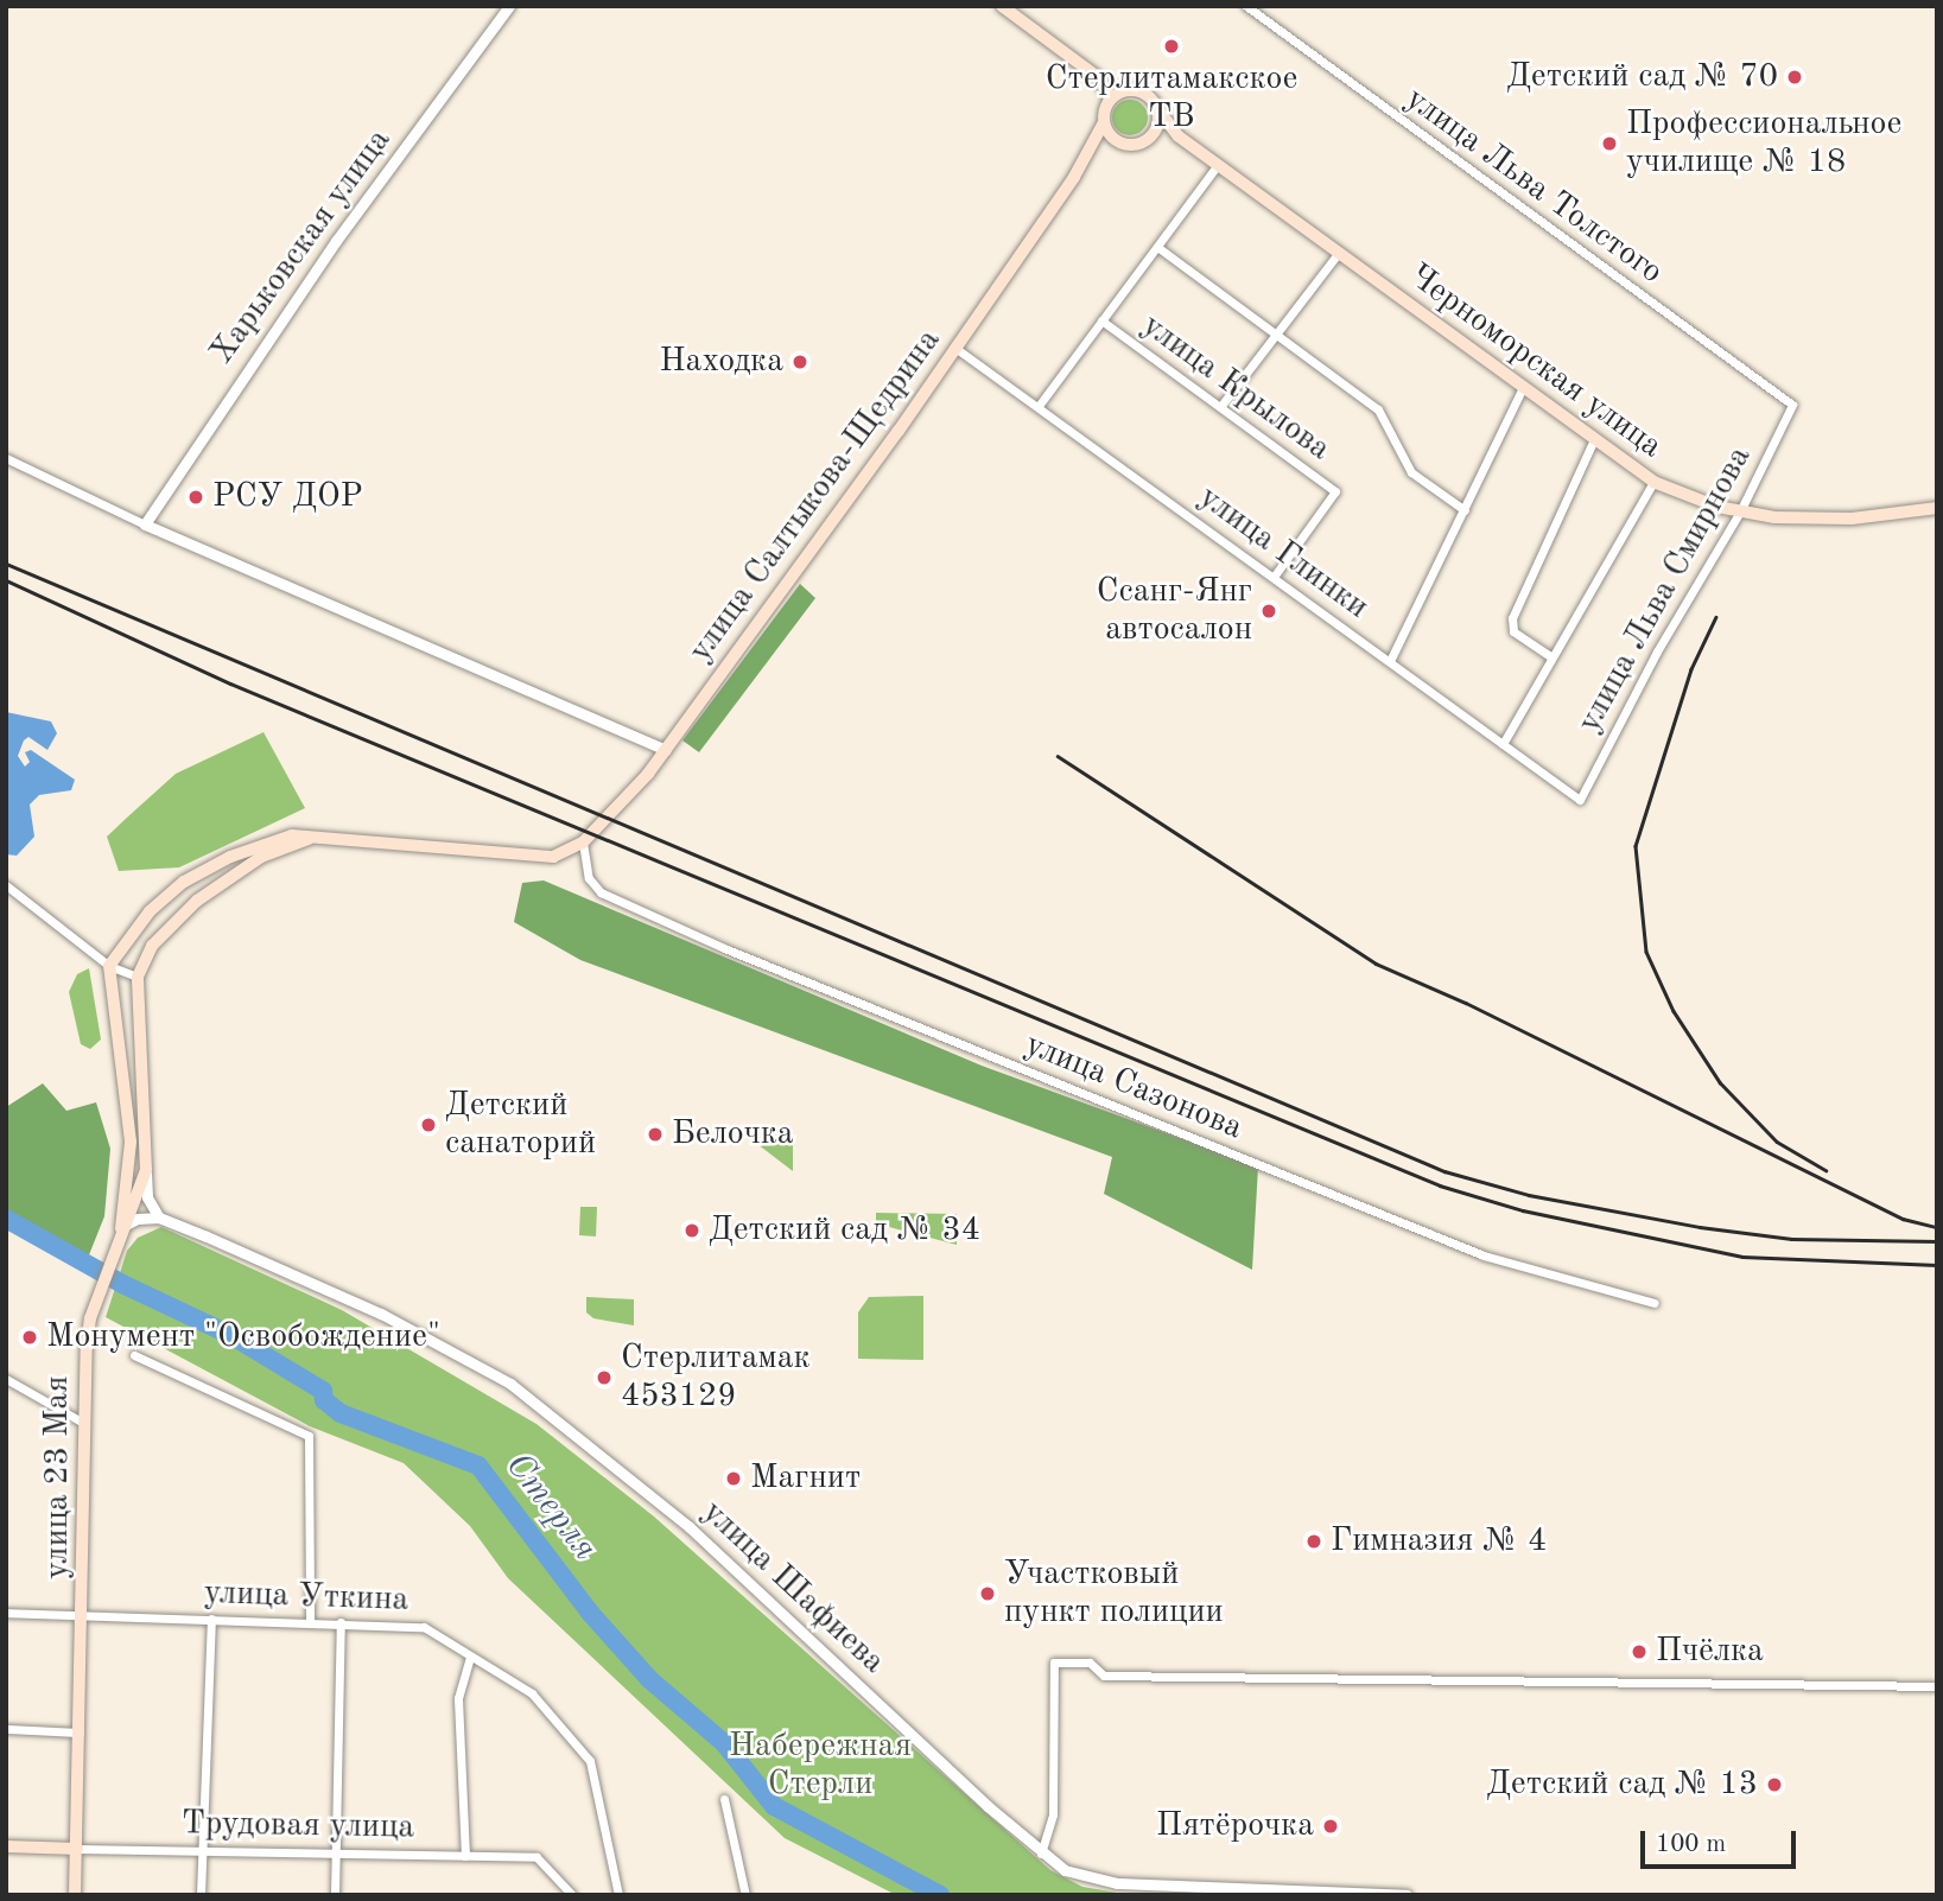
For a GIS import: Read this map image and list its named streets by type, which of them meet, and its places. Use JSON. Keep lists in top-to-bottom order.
{
  "streets": {
    "main road": [
      "Черноморская улица",
      "улица Салтыкова-Щедрина",
      "улица 23 Мая",
      "Трудовая улица"
    ],
    "street": [
      "улица Льва Толстого",
      "Харьковская улица",
      "улица Крылова",
      "улица Глинки",
      "улица Льва Смирнова",
      "улица Сазонова",
      "улица Шафиева",
      "улица Уткина"
    ]
  },
  "crossings": [
    ["улица Льва Толстого", "улица Льва Смирнова"],
    ["Черноморская улица", "улица Салтыкова-Щедрина"],
    ["Черноморская улица", "улица Льва Смирнова"],
    ["улица Крылова", "улица Глинки"],
    ["улица Салтыкова-Щедрина", "улица Глинки"],
    ["улица Салтыкова-Щедрина", "улица Сазонова"],
    ["улица Глинки", "улица Льва Смирнова"],
    ["улица 23 Мая", "улица Уткина"],
    ["улица 23 Мая", "Трудовая улица"]
  ],
  "water": ["Стерля"],
  "parks": ["Набережная Стерли"],
  "places": [
    "Стерлитамакское ТВ",
    "Детский сад № 70",
    "Профессиональное училище № 18",
    "Находка",
    "РСУ ДОР",
    "Ссанг-Янг автосалон",
    "Детский санаторий",
    "Белочка",
    "Детский сад № 34",
    "Монумент \"Освобождение\"",
    "Стерлитамак 453129",
    "Магнит",
    "Гимназия № 4",
    "Участковый пункт полиции",
    "Пчёлка",
    "Детский сад № 13",
    "Пятёрочка"
  ],
  "scale_bar": "100 m"
}
